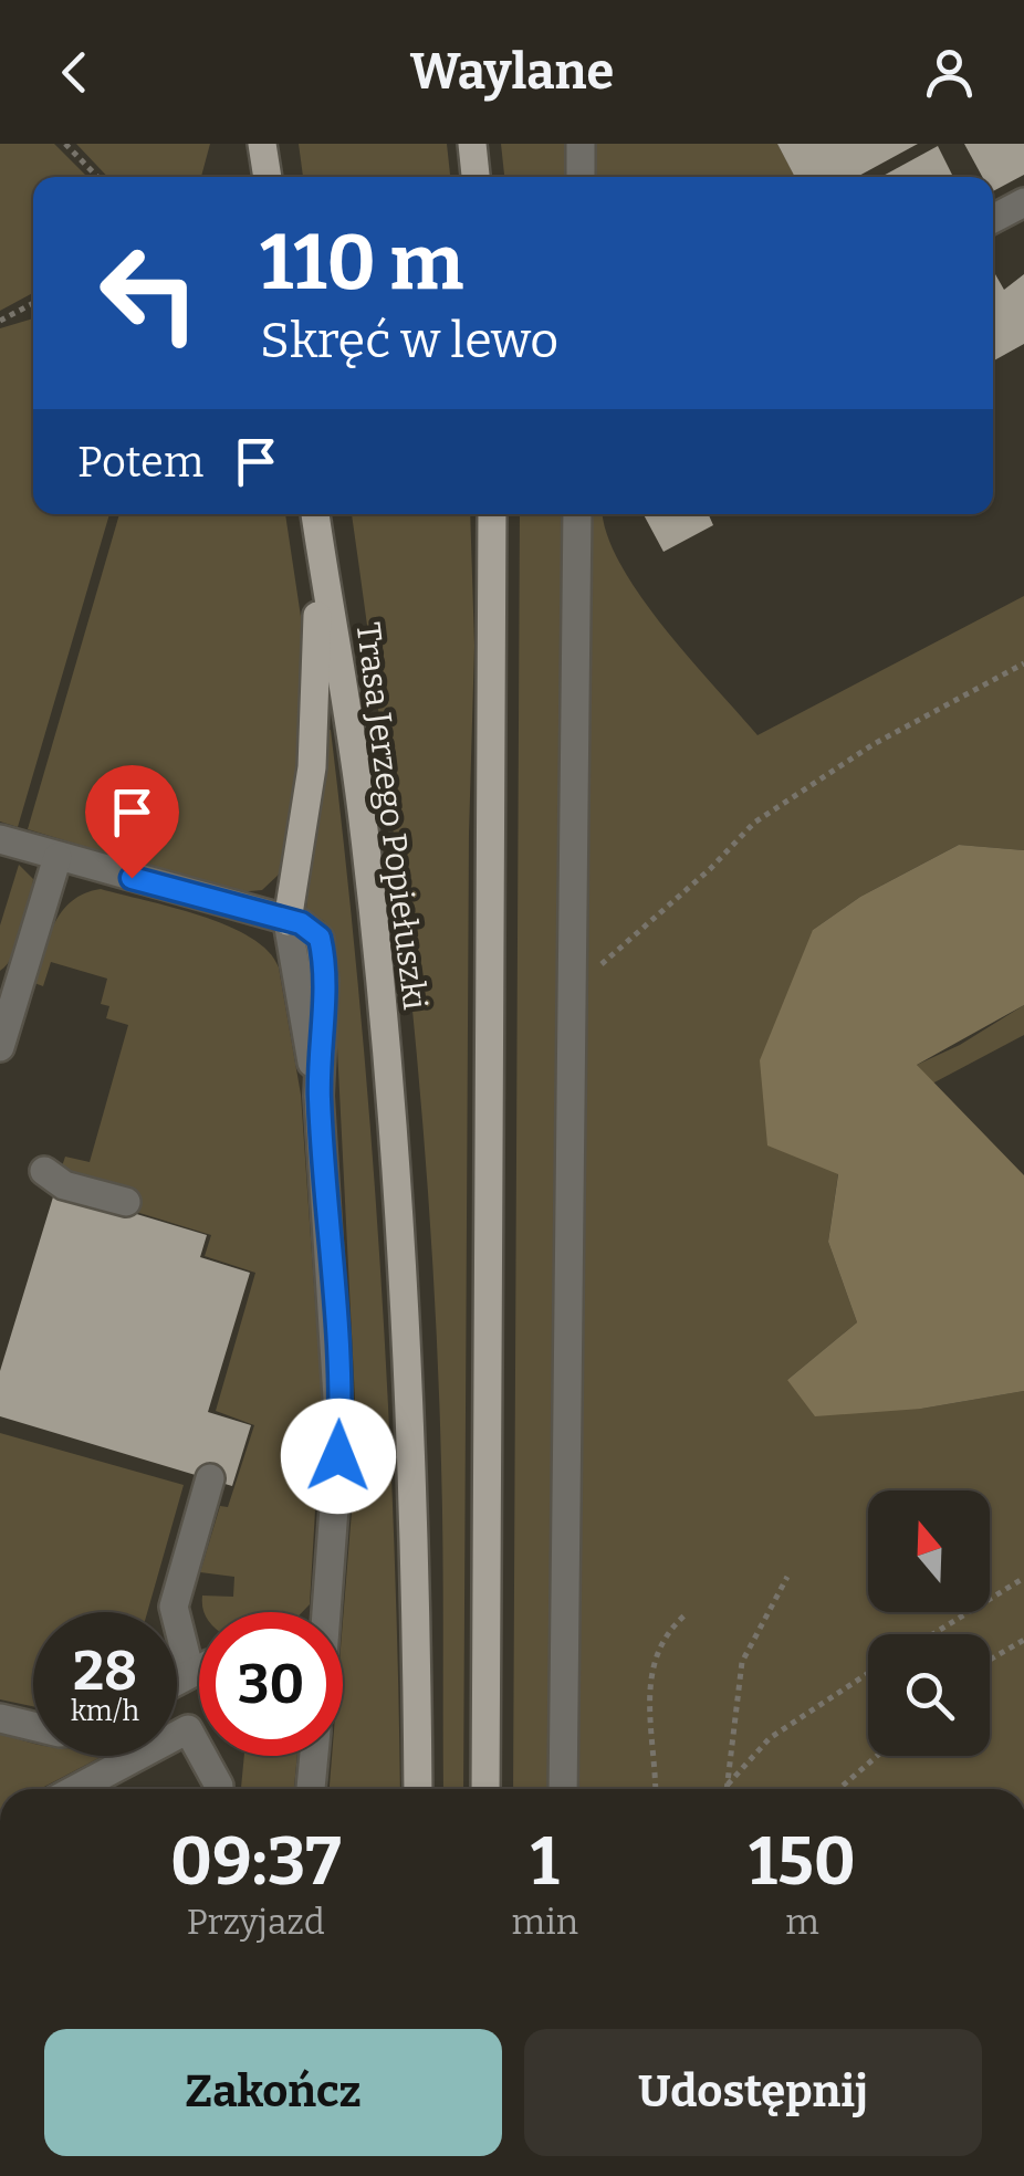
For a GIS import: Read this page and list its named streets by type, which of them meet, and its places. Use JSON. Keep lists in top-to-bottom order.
{
  "streets": {
    "main road": ["Trasa Jerzego Popiełuszki"]
  },
  "north": "top",
  "page": {
    "header": "Waylane",
    "turn": ["110 m", "Skręć w lewo"],
    "then": "Potem",
    "speed": "28 km/h",
    "limit": "30",
    "eta": [
      "09:37",
      "Przyjazd",
      "1",
      "min",
      "150",
      "m"
    ],
    "buttons": ["Zakończ", "Udostępnij"]
  }
}
